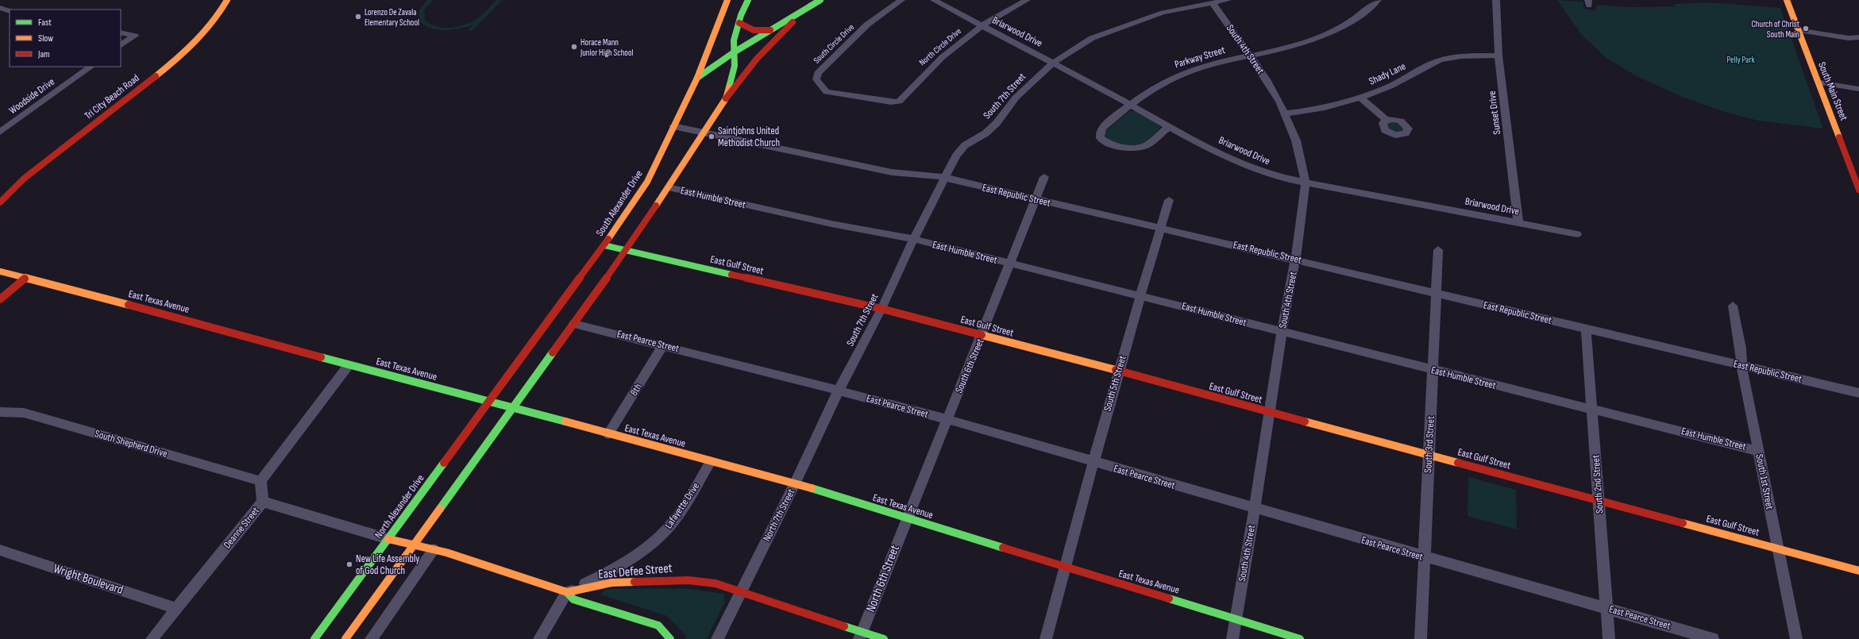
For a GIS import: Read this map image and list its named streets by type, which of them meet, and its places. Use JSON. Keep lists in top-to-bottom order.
{
  "streets": {
    "main road": [
      "South Main Street",
      "Tri City Beach Road",
      "South Alexander Drive",
      "East Gulf Street",
      "East Texas Avenue",
      "North Alexander Drive",
      "East Defee Street"
    ],
    "street": [
      "Briarwood Drive",
      "South Circle Drive",
      "North Circle Drive",
      "South 4th Street",
      "Parkway Street",
      "Shady Lane",
      "Woodside Drive",
      "South 7th Street",
      "Sunset Drive",
      "East Republic Street",
      "East Humble Street",
      "East Pearce Street",
      "South 6th Street",
      "South 5th Street",
      "8th",
      "South Shepherd Drive",
      "South 3rd Street",
      "South 1st Street",
      "South 2nd Street",
      "Lafayette Drive",
      "North 7th Street",
      "Deanne Street",
      "North 6th Street",
      "Wright Boulevard"
    ]
  },
  "crossings": [
    ["Briarwood Drive", "North Circle Drive"],
    ["Briarwood Drive", "South 4th Street"],
    ["Briarwood Drive", "Parkway Street"],
    ["Briarwood Drive", "South 7th Street"],
    ["Briarwood Drive", "Sunset Drive"],
    ["South Circle Drive", "North Circle Drive"],
    ["South 4th Street", "Parkway Street"],
    ["South 4th Street", "Shady Lane"],
    ["South 4th Street", "South 7th Street"],
    ["South 4th Street", "East Republic Street"],
    ["South 4th Street", "East Humble Street"],
    ["South 4th Street", "East Gulf Street"],
    ["South 4th Street", "East Texas Avenue"],
    ["South 4th Street", "East Pearce Street"],
    ["Shady Lane", "Sunset Drive"],
    ["South 7th Street", "East Republic Street"],
    ["South 7th Street", "East Humble Street"],
    ["South 7th Street", "East Gulf Street"],
    ["South 7th Street", "East Pearce Street"],
    ["South 7th Street", "North 7th Street"],
    ["East Republic Street", "South Alexander Drive"],
    ["East Republic Street", "South 6th Street"],
    ["East Republic Street", "South 5th Street"],
    ["East Republic Street", "South 3rd Street"],
    ["East Republic Street", "South 1st Street"],
    ["East Republic Street", "South 2nd Street"],
    ["East Humble Street", "South Alexander Drive"],
    ["East Humble Street", "South 6th Street"],
    ["East Humble Street", "South 5th Street"],
    ["East Humble Street", "South 3rd Street"],
    ["East Humble Street", "South 1st Street"],
    ["East Humble Street", "South 2nd Street"],
    ["South Alexander Drive", "East Gulf Street"],
    ["South Alexander Drive", "East Texas Avenue"],
    ["South Alexander Drive", "East Pearce Street"],
    ["South Alexander Drive", "North Alexander Drive"],
    ["East Gulf Street", "South 6th Street"],
    ["East Gulf Street", "South 5th Street"],
    ["East Gulf Street", "South 3rd Street"],
    ["East Gulf Street", "South 1st Street"],
    ["East Gulf Street", "South 2nd Street"],
    ["East Texas Avenue", "South 6th Street"],
    ["East Texas Avenue", "South 5th Street"],
    ["East Texas Avenue", "8th"],
    ["East Texas Avenue", "Lafayette Drive"],
    ["East Texas Avenue", "North Alexander Drive"],
    ["East Texas Avenue", "North 7th Street"],
    ["East Texas Avenue", "North 6th Street"],
    ["East Pearce Street", "South 6th Street"],
    ["East Pearce Street", "South 5th Street"],
    ["East Pearce Street", "8th"],
    ["East Pearce Street", "South 3rd Street"],
    ["East Pearce Street", "South 2nd Street"],
    ["East Pearce Street", "North 7th Street"],
    ["South 6th Street", "North 6th Street"],
    ["South Shepherd Drive", "Deanne Street"],
    ["Lafayette Drive", "East Defee Street"],
    ["North Alexander Drive", "East Defee Street"],
    ["North 7th Street", "East Defee Street"],
    ["Deanne Street", "Wright Boulevard"],
    ["East Defee Street", "North 6th Street"]
  ],
  "parks": ["Pelly Park"],
  "places": [
    "Lorenzo De Zavala Elementary School",
    "Church of Christ South Main",
    "Horace Mann Junior High School",
    "Saintjohns United Methodist Church",
    "New Life Assembly of God Church"
  ],
  "legend": ["Fast", "Slow", "Jam"]
}
